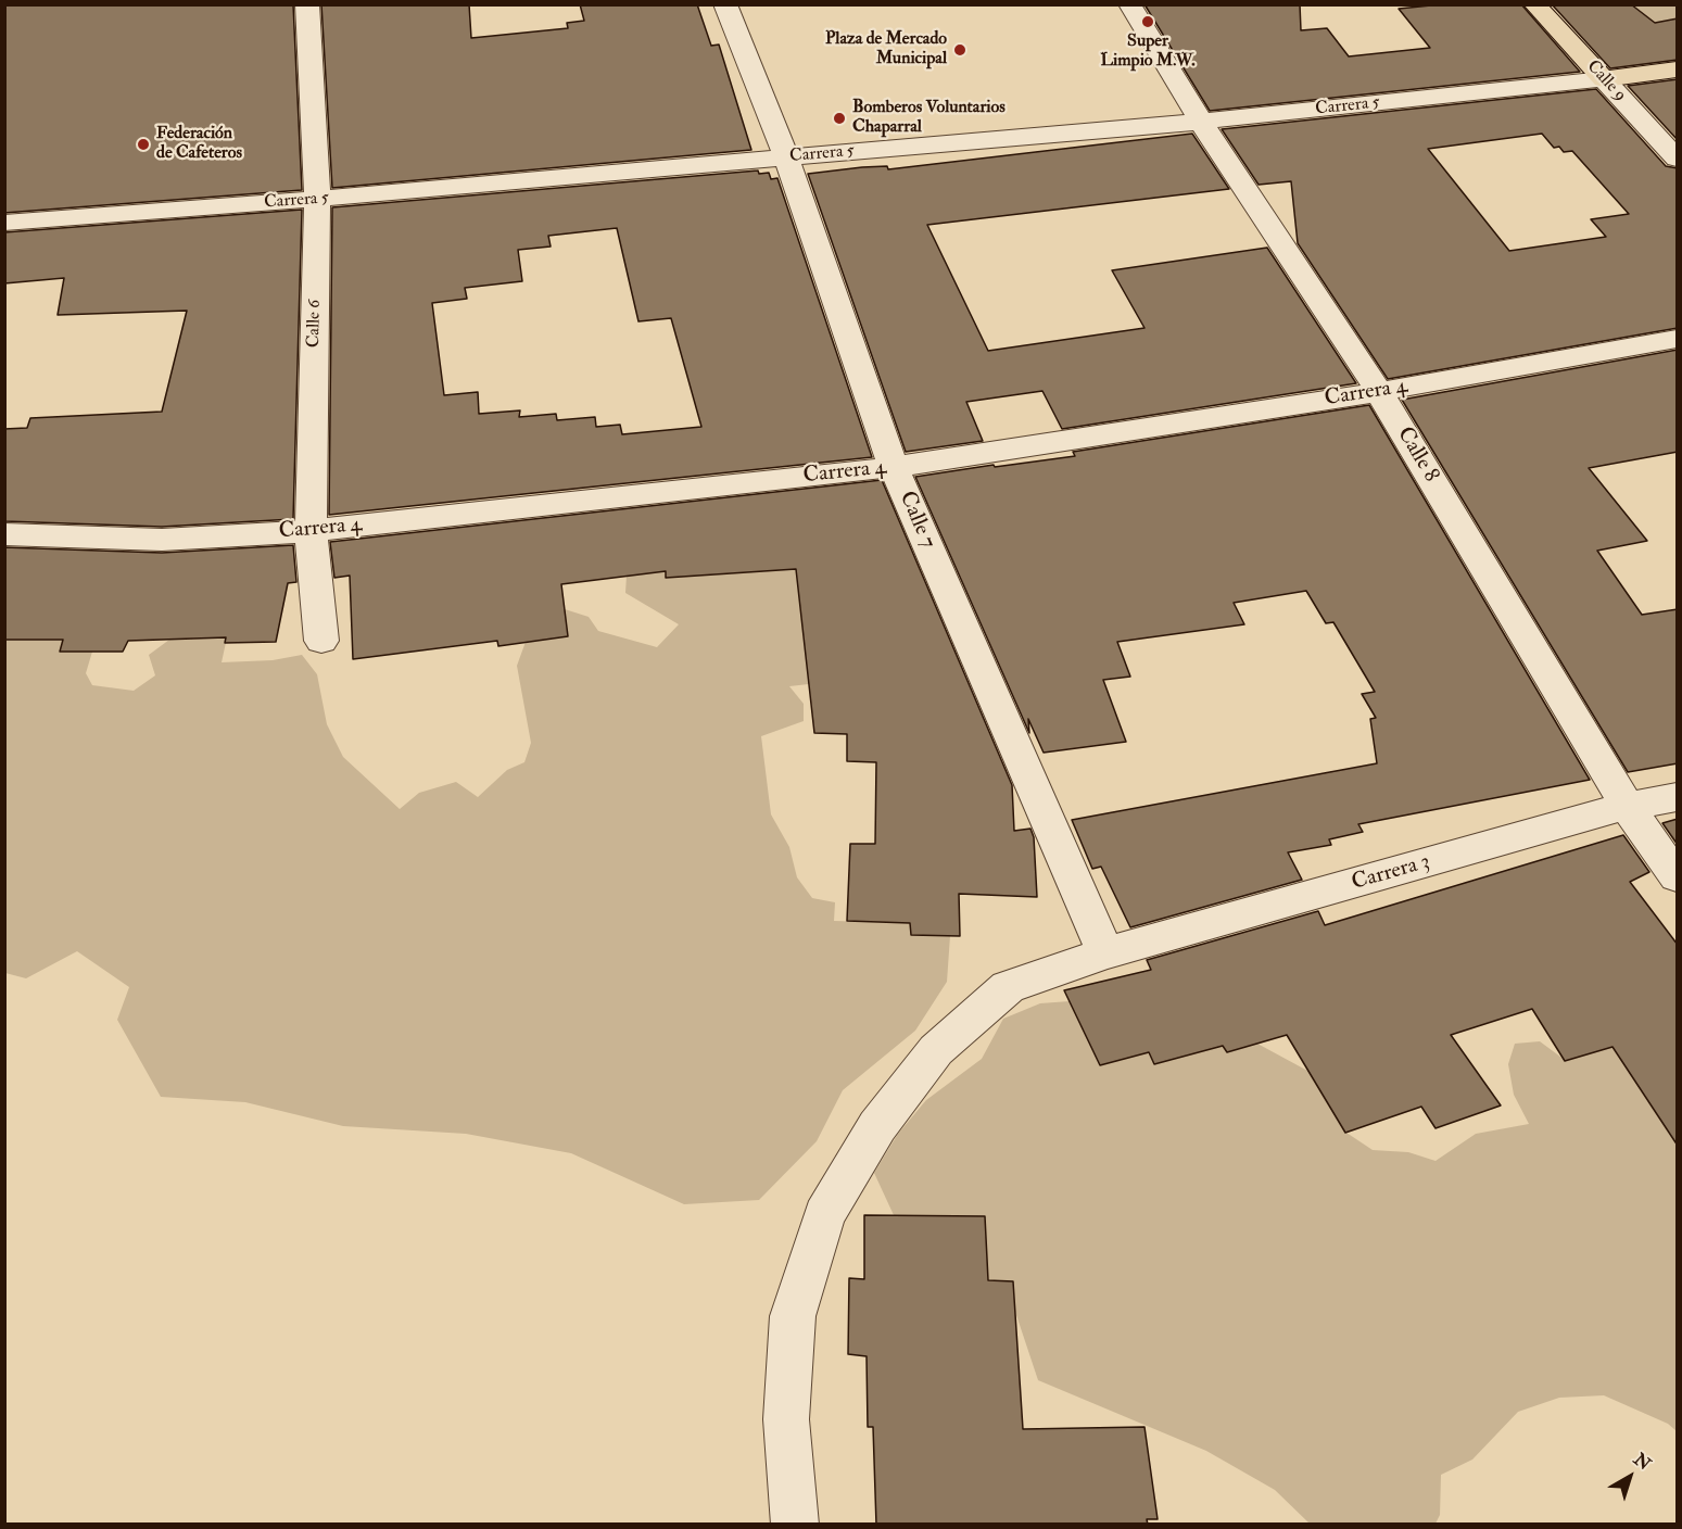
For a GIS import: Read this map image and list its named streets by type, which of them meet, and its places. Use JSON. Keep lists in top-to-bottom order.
{
  "streets": {
    "main road": ["Calle 9", "Carrera 5"],
    "street": [
      "Calle 6",
      "Carrera 4",
      "Calle 8",
      "Calle 7",
      "Carrera 3"
    ]
  },
  "crossings": [
    ["Calle 9", "Carrera 5"],
    ["Carrera 5", "Calle 6"],
    ["Carrera 5", "Calle 8"],
    ["Carrera 5", "Calle 7"],
    ["Calle 6", "Carrera 4"],
    ["Carrera 4", "Calle 8"],
    ["Carrera 4", "Calle 7"],
    ["Calle 8", "Carrera 3"],
    ["Calle 7", "Carrera 3"]
  ],
  "places": [
    "Super Limpio M.W.",
    "Plaza de Mercado Municipal",
    "Bomberos Voluntarios Chaparral",
    "Federación de Cafeteros"
  ],
  "north": "top right"
}
